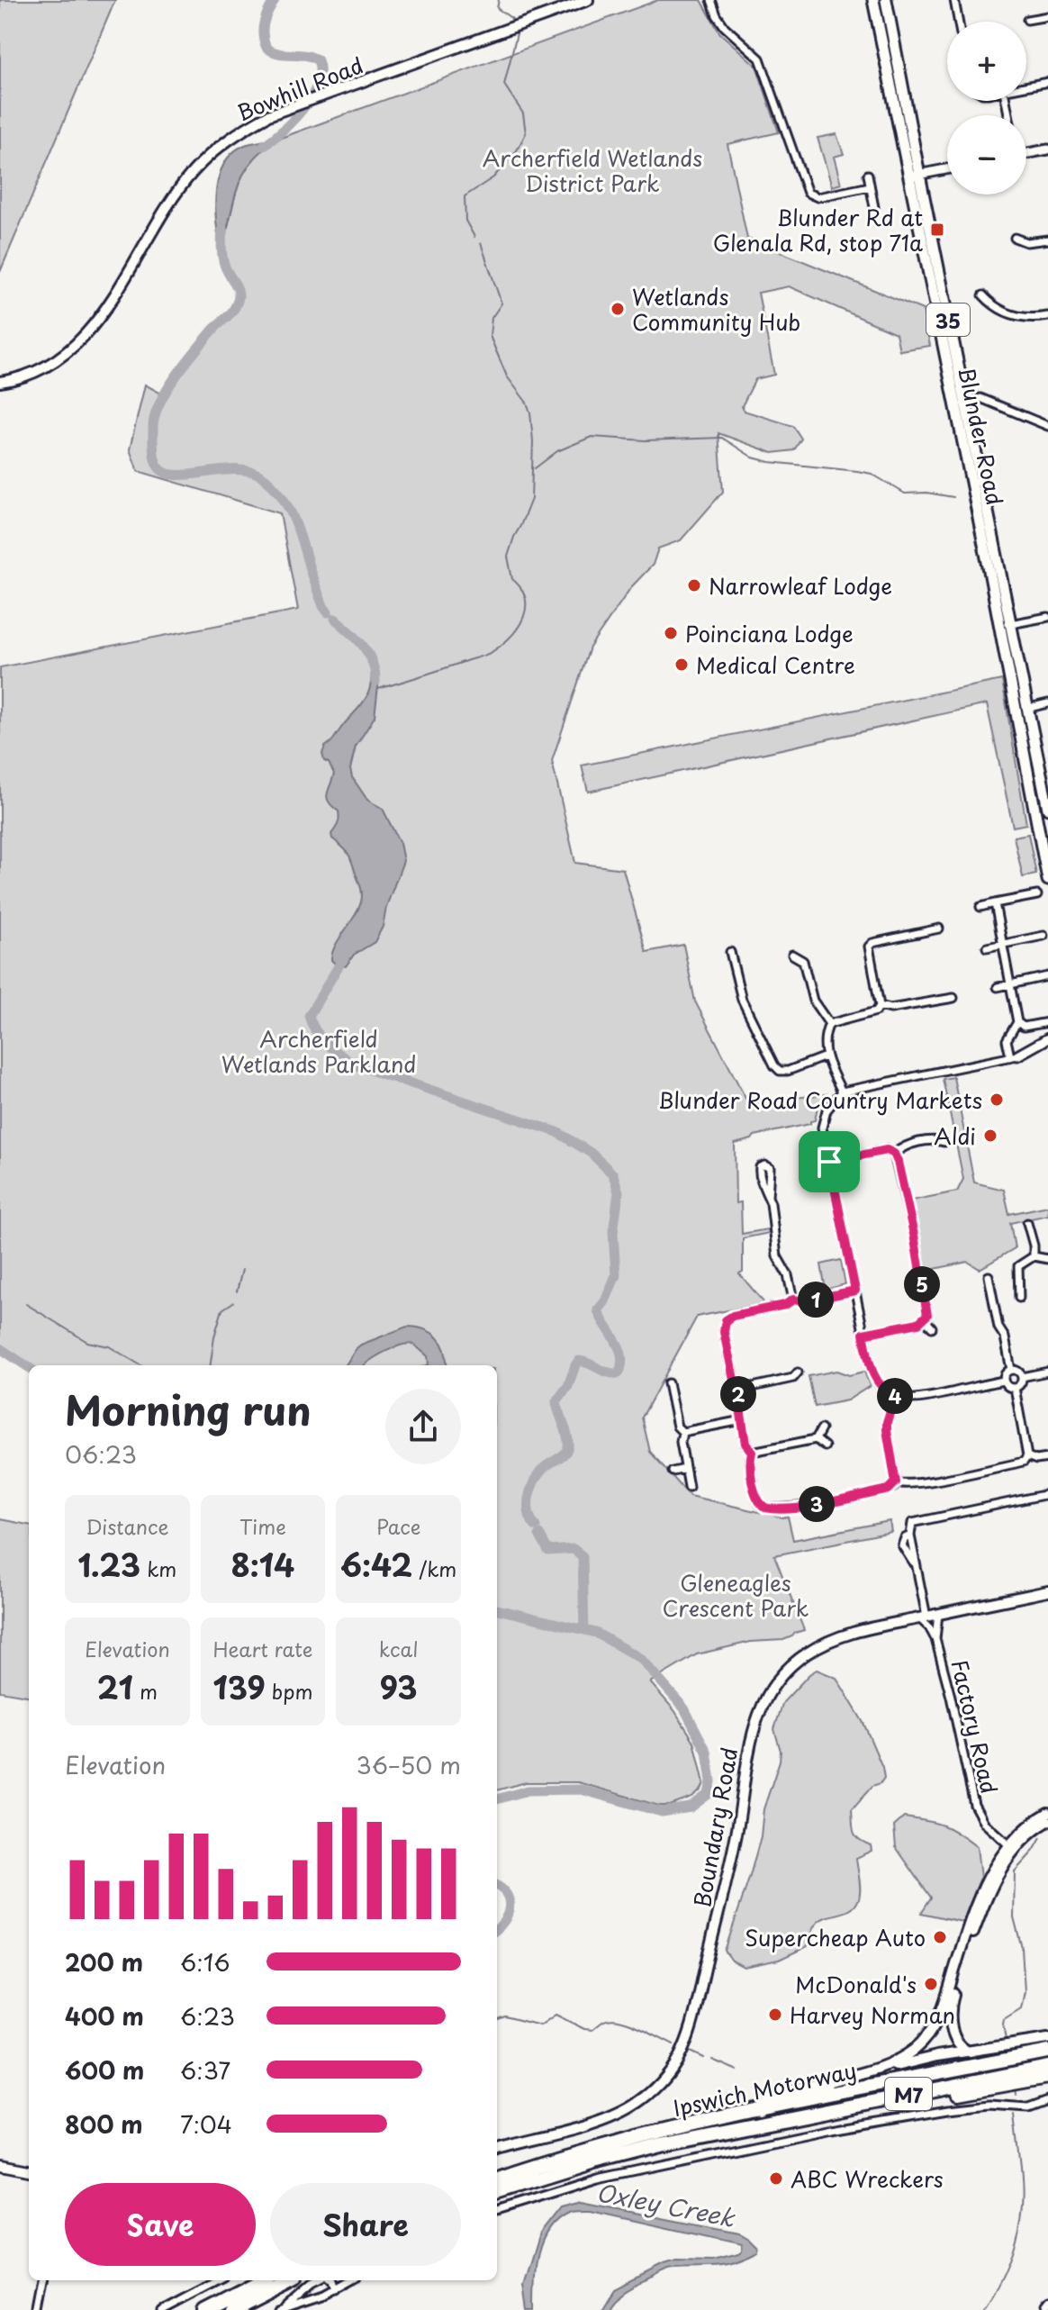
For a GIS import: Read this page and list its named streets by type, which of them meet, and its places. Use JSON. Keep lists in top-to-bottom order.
{
  "streets": {
    "highway": ["Ipswich Motorway", "M7"],
    "main road": [
      "Bowhill Road",
      "35",
      "Blunder Road",
      "Boundary Road"
    ],
    "street": ["Factory Road"]
  },
  "crossings": [
    ["Factory Road", "Boundary Road"]
  ],
  "water": ["Oxley Creek"],
  "parks": ["Archerfield Wetlands District Park", "Archerfield Wetlands Parkland", "Gleneagles Crescent Park"],
  "places": {
    "transit": ["Blunder Rd at Glenala Rd, stop 71a"],
    "other": [
      "Wetlands Community Hub",
      "Narrowleaf Lodge",
      "Poinciana Lodge",
      "Medical Centre",
      "Blunder Road Country Markets",
      "Aldi",
      "Supercheap Auto",
      "McDonald's",
      "Harvey Norman",
      "ABC Wreckers"
    ]
  },
  "page": {
    "map_buttons": ["+", "−"],
    "pins": [
      "5",
      "1",
      "2",
      "4",
      "3"
    ],
    "heading": ["Morning run", "06:23"],
    "stats": [
      ["Distance", "1.23 km"],
      ["Time", "8:14"],
      ["Pace", "6:42 /km"],
      ["Elevation", "21 m"],
      ["Heart rate", "139 bpm"],
      ["kcal", "93"]
    ],
    "chart": ["Elevation", "36–50 m"],
    "list": [
      {
        "name": "200 m",
        "note": "6:16"
      },
      {
        "name": "400 m",
        "note": "6:23"
      },
      {
        "name": "600 m",
        "note": "6:37"
      },
      {
        "name": "800 m",
        "note": "7:04"
      }
    ],
    "buttons": ["Save", "Share"]
  }
}
